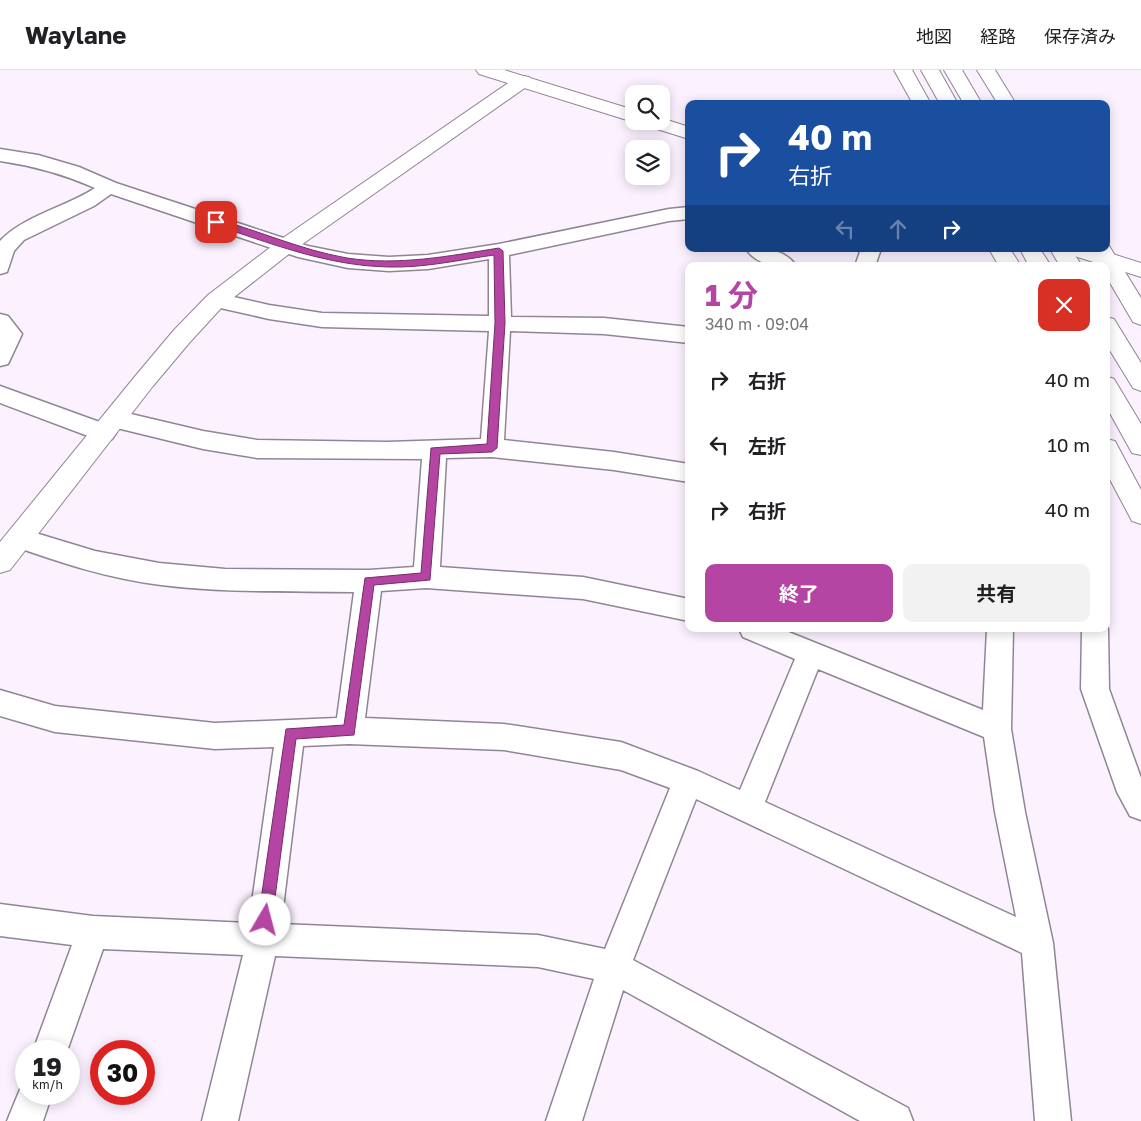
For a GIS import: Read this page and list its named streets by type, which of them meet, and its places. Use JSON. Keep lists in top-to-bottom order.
{
  "page": {
    "header": "Waylane",
    "nav": ["地図", "経路", "保存済み"],
    "turn": ["40 m", "右折"],
    "heading": ["1 分", "340 m · 09:04"],
    "list": [
      {
        "name": "右折",
        "value": "40 m"
      },
      {
        "name": "左折",
        "value": "10 m"
      },
      {
        "name": "右折",
        "value": "40 m"
      }
    ],
    "buttons": ["終了", "共有"],
    "speed": "19 km/h",
    "limit": "30"
  }
}
